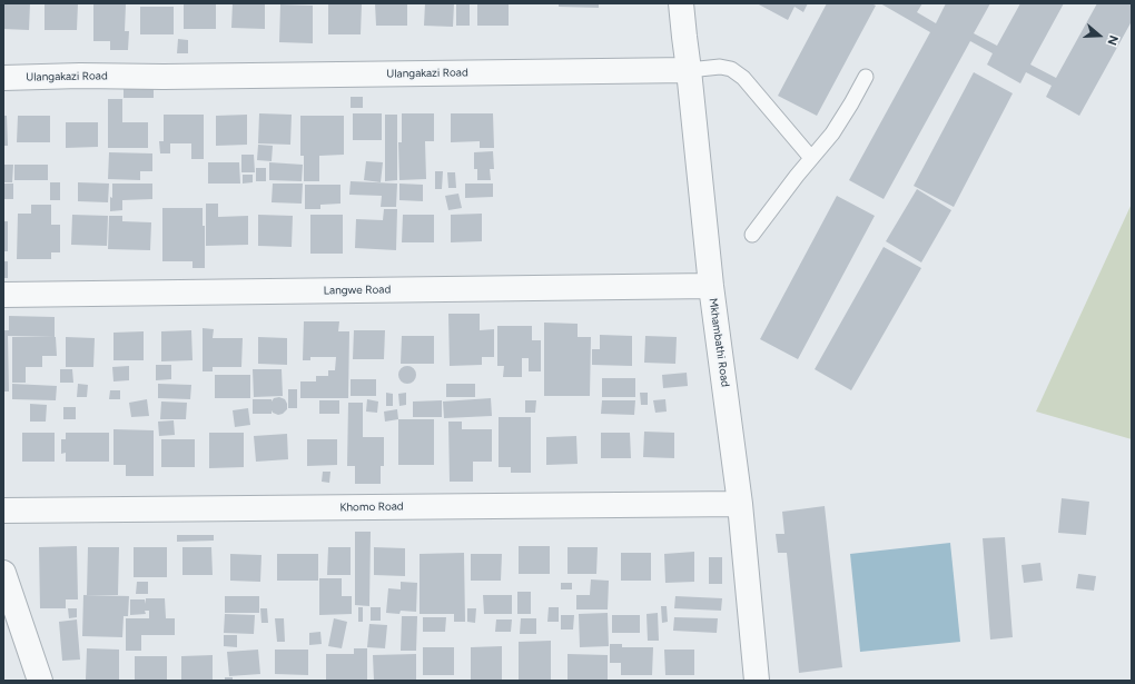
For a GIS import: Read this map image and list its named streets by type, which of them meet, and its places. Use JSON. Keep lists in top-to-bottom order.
{
  "streets": {
    "street": [
      "Ulangakazi Road",
      "Langwe Road",
      "Mkhambathi Road",
      "Khomo Road"
    ]
  },
  "crossings": [
    ["Ulangakazi Road", "Mkhambathi Road"],
    ["Langwe Road", "Mkhambathi Road"],
    ["Mkhambathi Road", "Khomo Road"]
  ],
  "north": "right"
}
